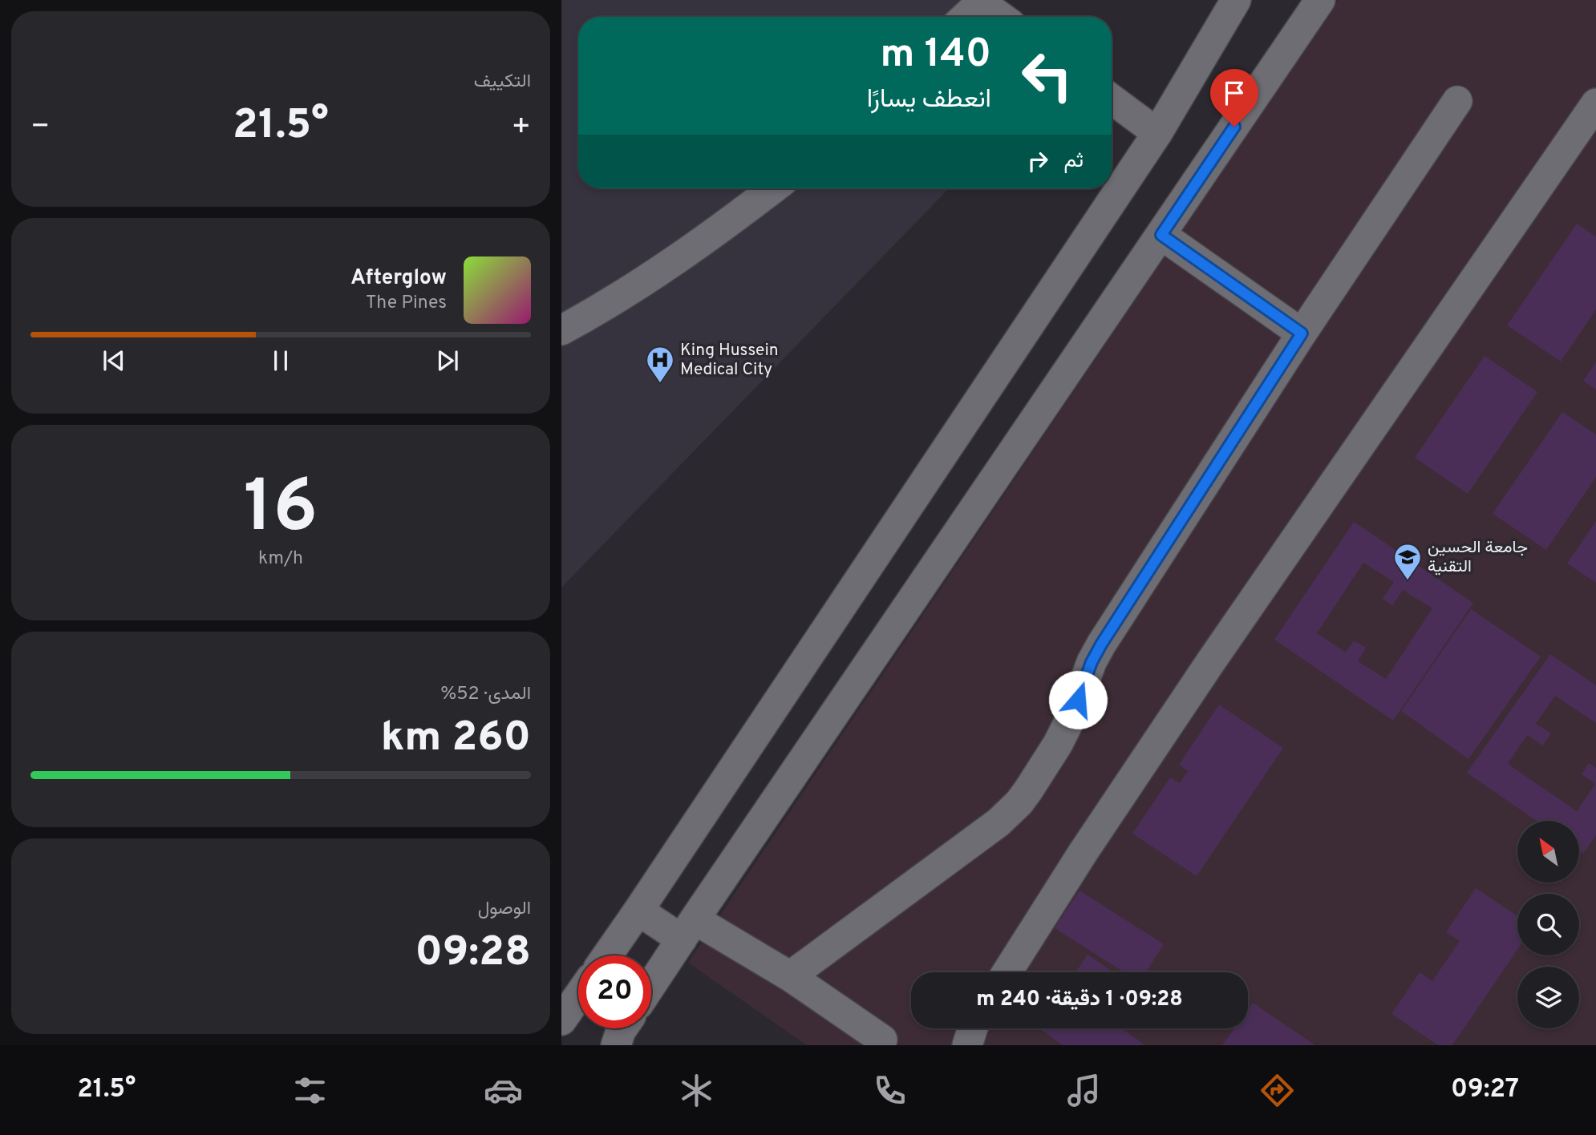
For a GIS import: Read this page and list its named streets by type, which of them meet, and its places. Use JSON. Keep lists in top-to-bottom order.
{
  "places": {
    "hospital": ["King Hussein Medical City"],
    "school or university": ["جامعة الحسين التقنية"]
  },
  "north": "top left",
  "page": {
    "tile": [
      "التكييف",
      ["16", "km/h"],
      ["المدى · 52%", "260 km"],
      ["الوصول", "09:28"]
    ],
    "turn": ["140 m", "انعطف يسارًا"],
    "heat": ["−", "21.5°", "+"],
    "then": "ثم",
    "song": ["Afterglow", "The Pines"],
    "limit": "20",
    "trip": "09:28 · 1 دقيقة · 240 m",
    "tabs": ["09:27", "21.5°"]
  }
}
